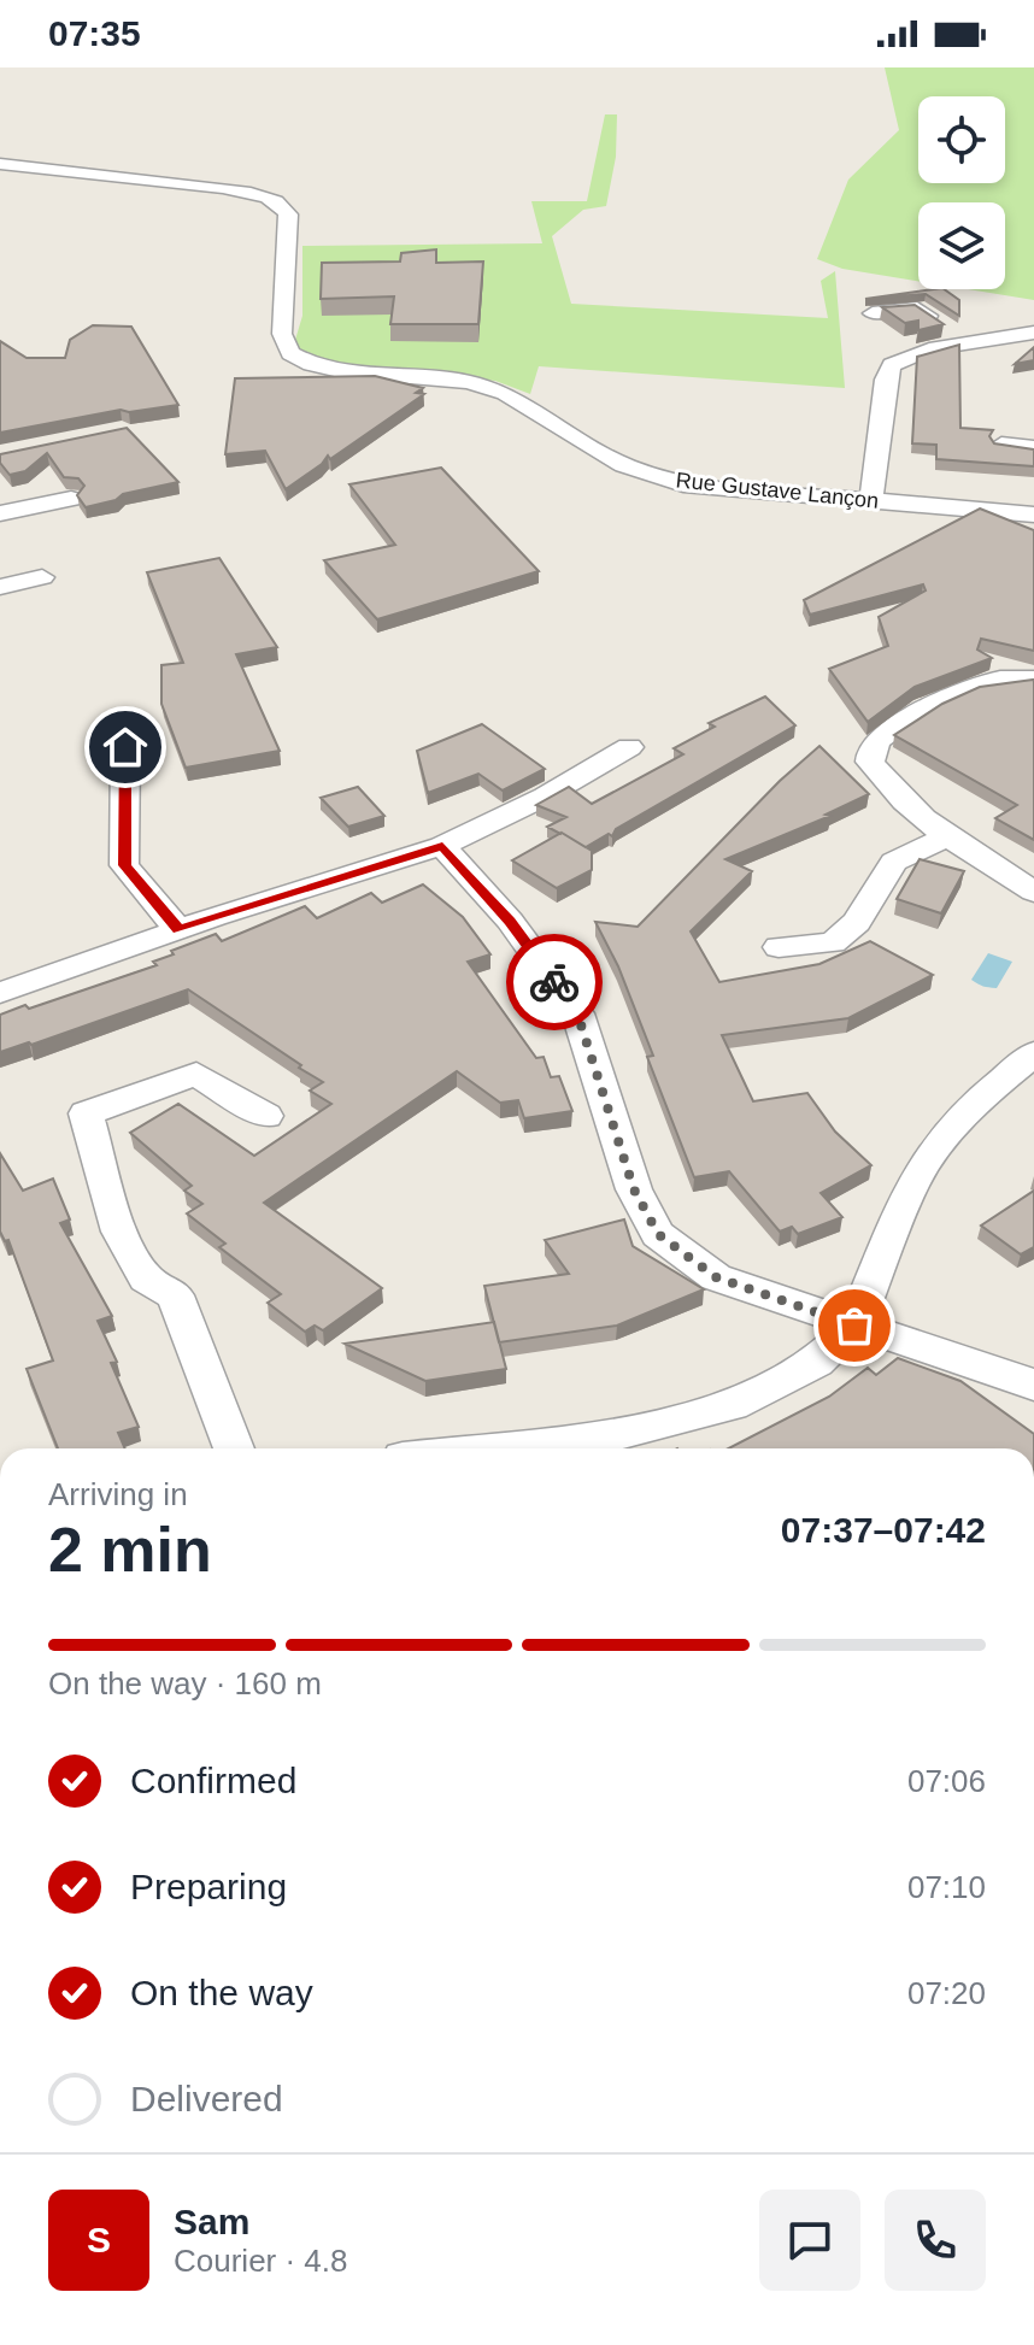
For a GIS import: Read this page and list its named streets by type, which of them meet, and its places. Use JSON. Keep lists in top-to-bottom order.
{
  "streets": {
    "street": ["Rue Gustave Lançon"]
  },
  "page": {
    "status": "07:35",
    "heading": ["2 min", "Arriving in", "07:37–07:42"],
    "panel": ["Sam", "Courier · 4.8"],
    "bar": "On the way · 160 m",
    "list": [
      ["Confirmed", "07:06"],
      ["Preparing", "07:10"],
      ["On the way", "07:20"],
      "Delivered"
    ],
    "round": "S"
  }
}
